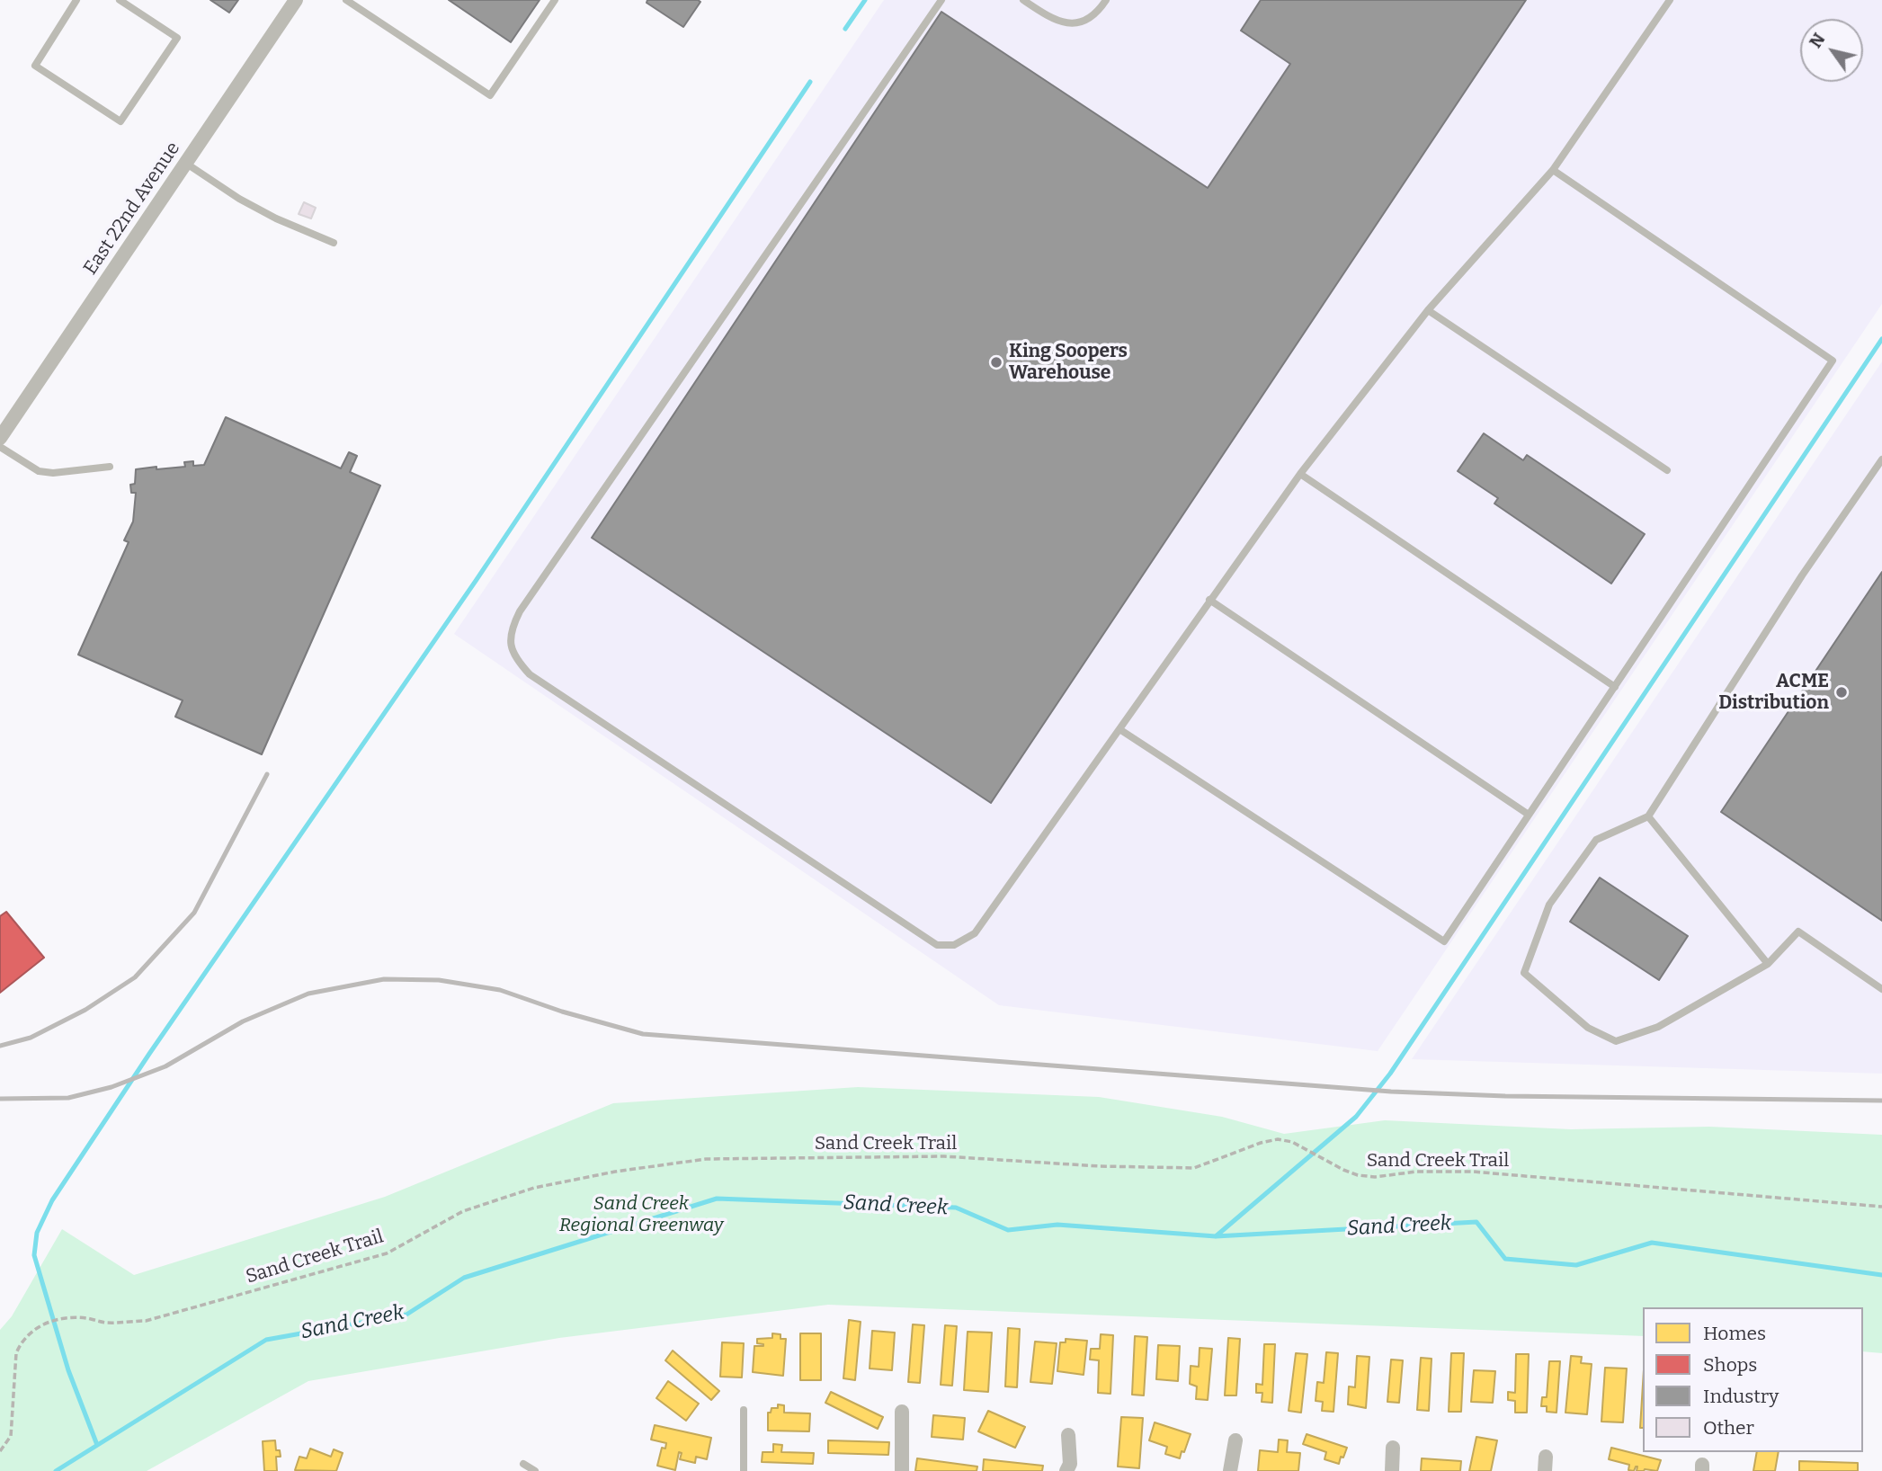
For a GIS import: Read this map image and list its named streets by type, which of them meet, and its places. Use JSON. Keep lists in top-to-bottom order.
{
  "streets": {
    "street": ["East 22nd Avenue"],
    "path": ["Sand Creek Trail"]
  },
  "water": ["Sand Creek"],
  "parks": ["Sand Creek Regional Greenway"],
  "places": ["King Soopers Warehouse", "ACME Distribution"],
  "legend": [
    "Homes",
    "Shops",
    "Industry",
    "Other"
  ],
  "north": "top left"
}
